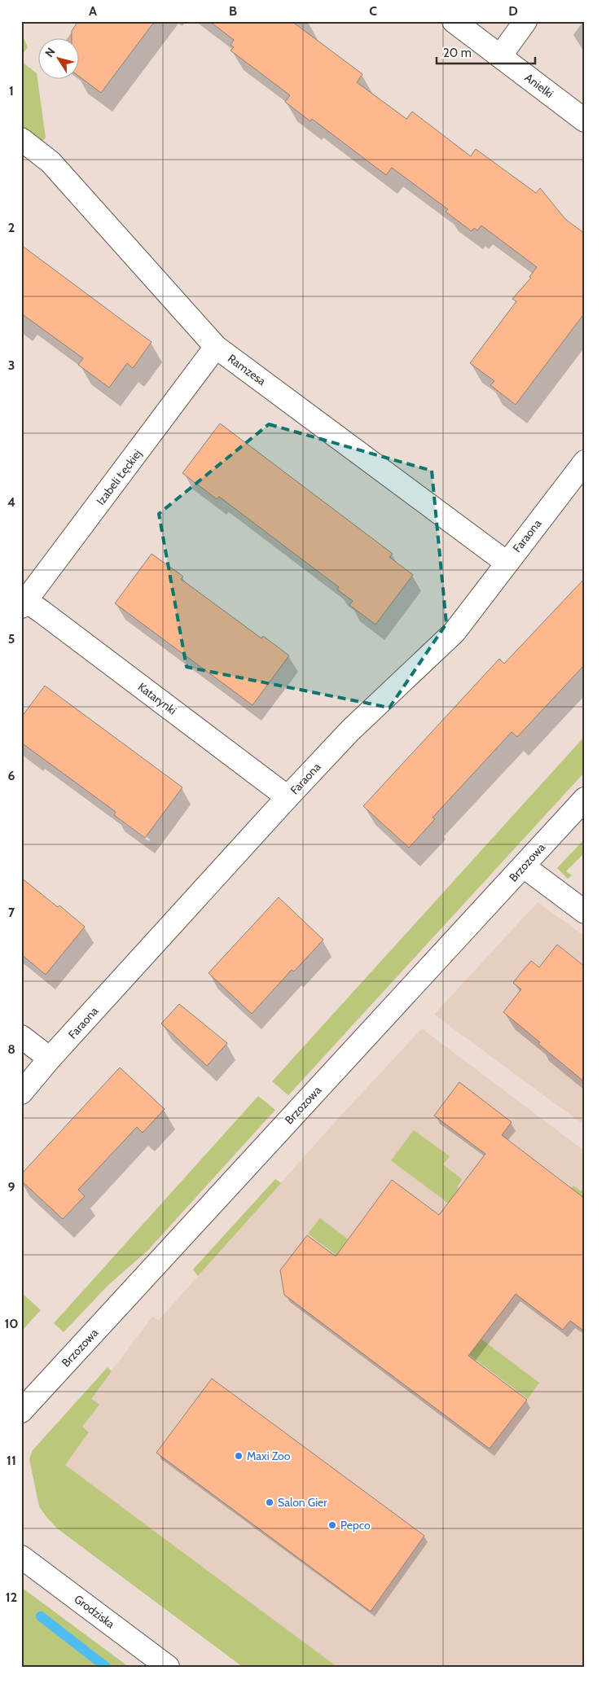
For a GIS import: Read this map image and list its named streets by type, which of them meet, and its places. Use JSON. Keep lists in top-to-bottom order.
{
  "streets": {
    "street": [
      "Anielki",
      "Ramzesa",
      "Izabeli Łęckiej",
      "Faraona",
      "Katarynki",
      "Brzozowa",
      "Grodziska"
    ]
  },
  "crossings": [
    ["Ramzesa", "Izabeli Łęckiej"],
    ["Ramzesa", "Faraona"],
    ["Izabeli Łęckiej", "Katarynki"],
    ["Faraona", "Katarynki"]
  ],
  "places": ["Maxi Zoo", "Salon Gier", "Pepco"],
  "scale_bar": "20 m",
  "north": "top left",
  "grid": {
    "columns": [
      "A",
      "B",
      "C",
      "D"
    ],
    "rows": [
      "1",
      "2",
      "3",
      "4",
      "5",
      "6",
      "7",
      "8",
      "9",
      "10",
      "11",
      "12"
    ]
  }
}
